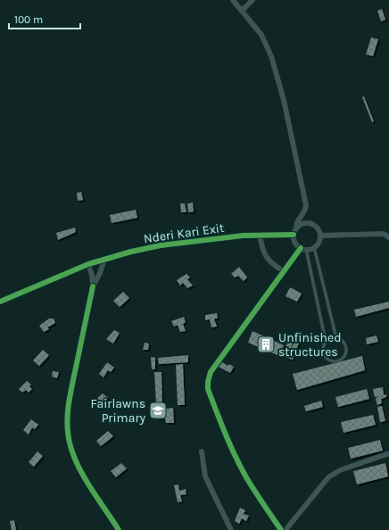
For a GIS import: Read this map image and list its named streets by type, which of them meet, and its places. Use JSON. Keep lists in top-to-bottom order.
{
  "streets": {
    "street": ["Nderi Kari Exit"]
  },
  "places": {
    "building": ["Unfinished structures"],
    "school or university": ["Fairlawns Primary"]
  },
  "scale_bar": "100 m"
}
